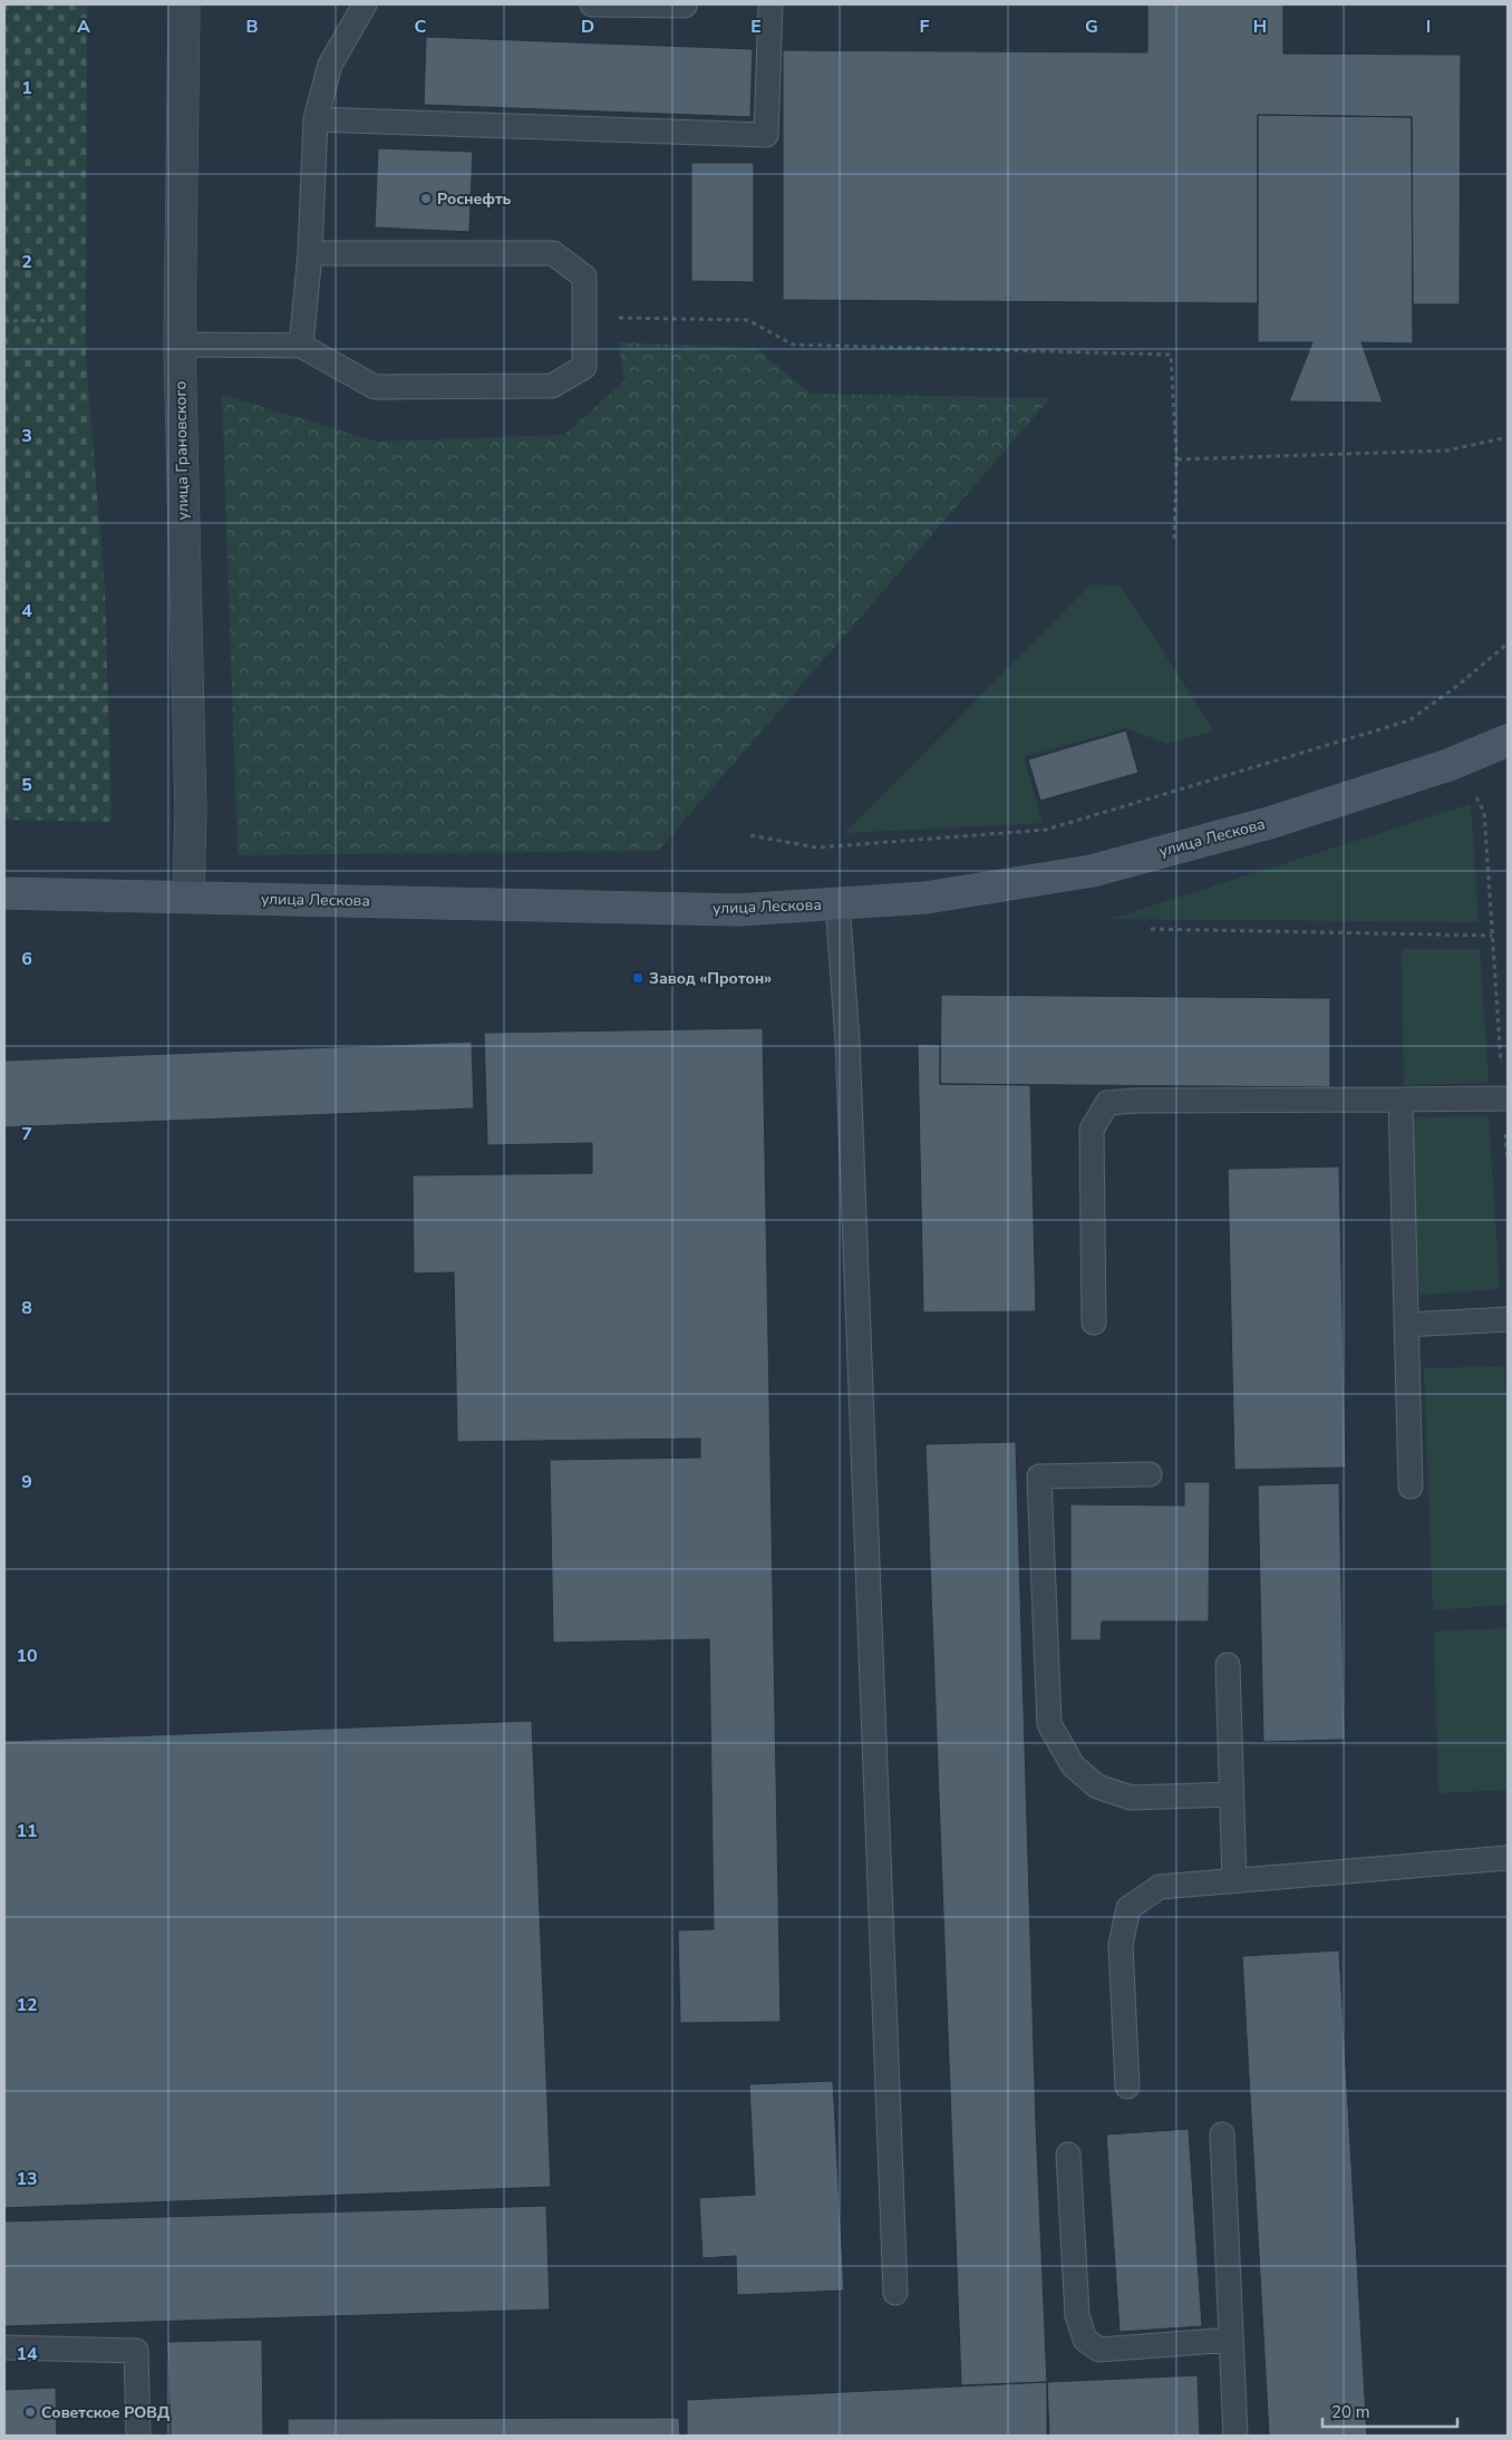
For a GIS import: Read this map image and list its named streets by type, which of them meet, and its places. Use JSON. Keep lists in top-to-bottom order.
{
  "streets": {
    "main road": ["улица Лескова"],
    "street": ["улица Грановского"]
  },
  "crossings": [
    ["улица Грановского", "улица Лескова"]
  ],
  "places": {
    "other": ["Роснефть", "Советское РОВД"],
    "transit": ["Завод «Протон»"]
  },
  "scale_bar": "20 m",
  "grid": {
    "columns": [
      "A",
      "B",
      "C",
      "D",
      "E",
      "F",
      "G",
      "H",
      "I"
    ],
    "rows": [
      "1",
      "2",
      "3",
      "4",
      "5",
      "6",
      "7",
      "8",
      "9",
      "10",
      "11",
      "12",
      "13",
      "14"
    ]
  }
}
